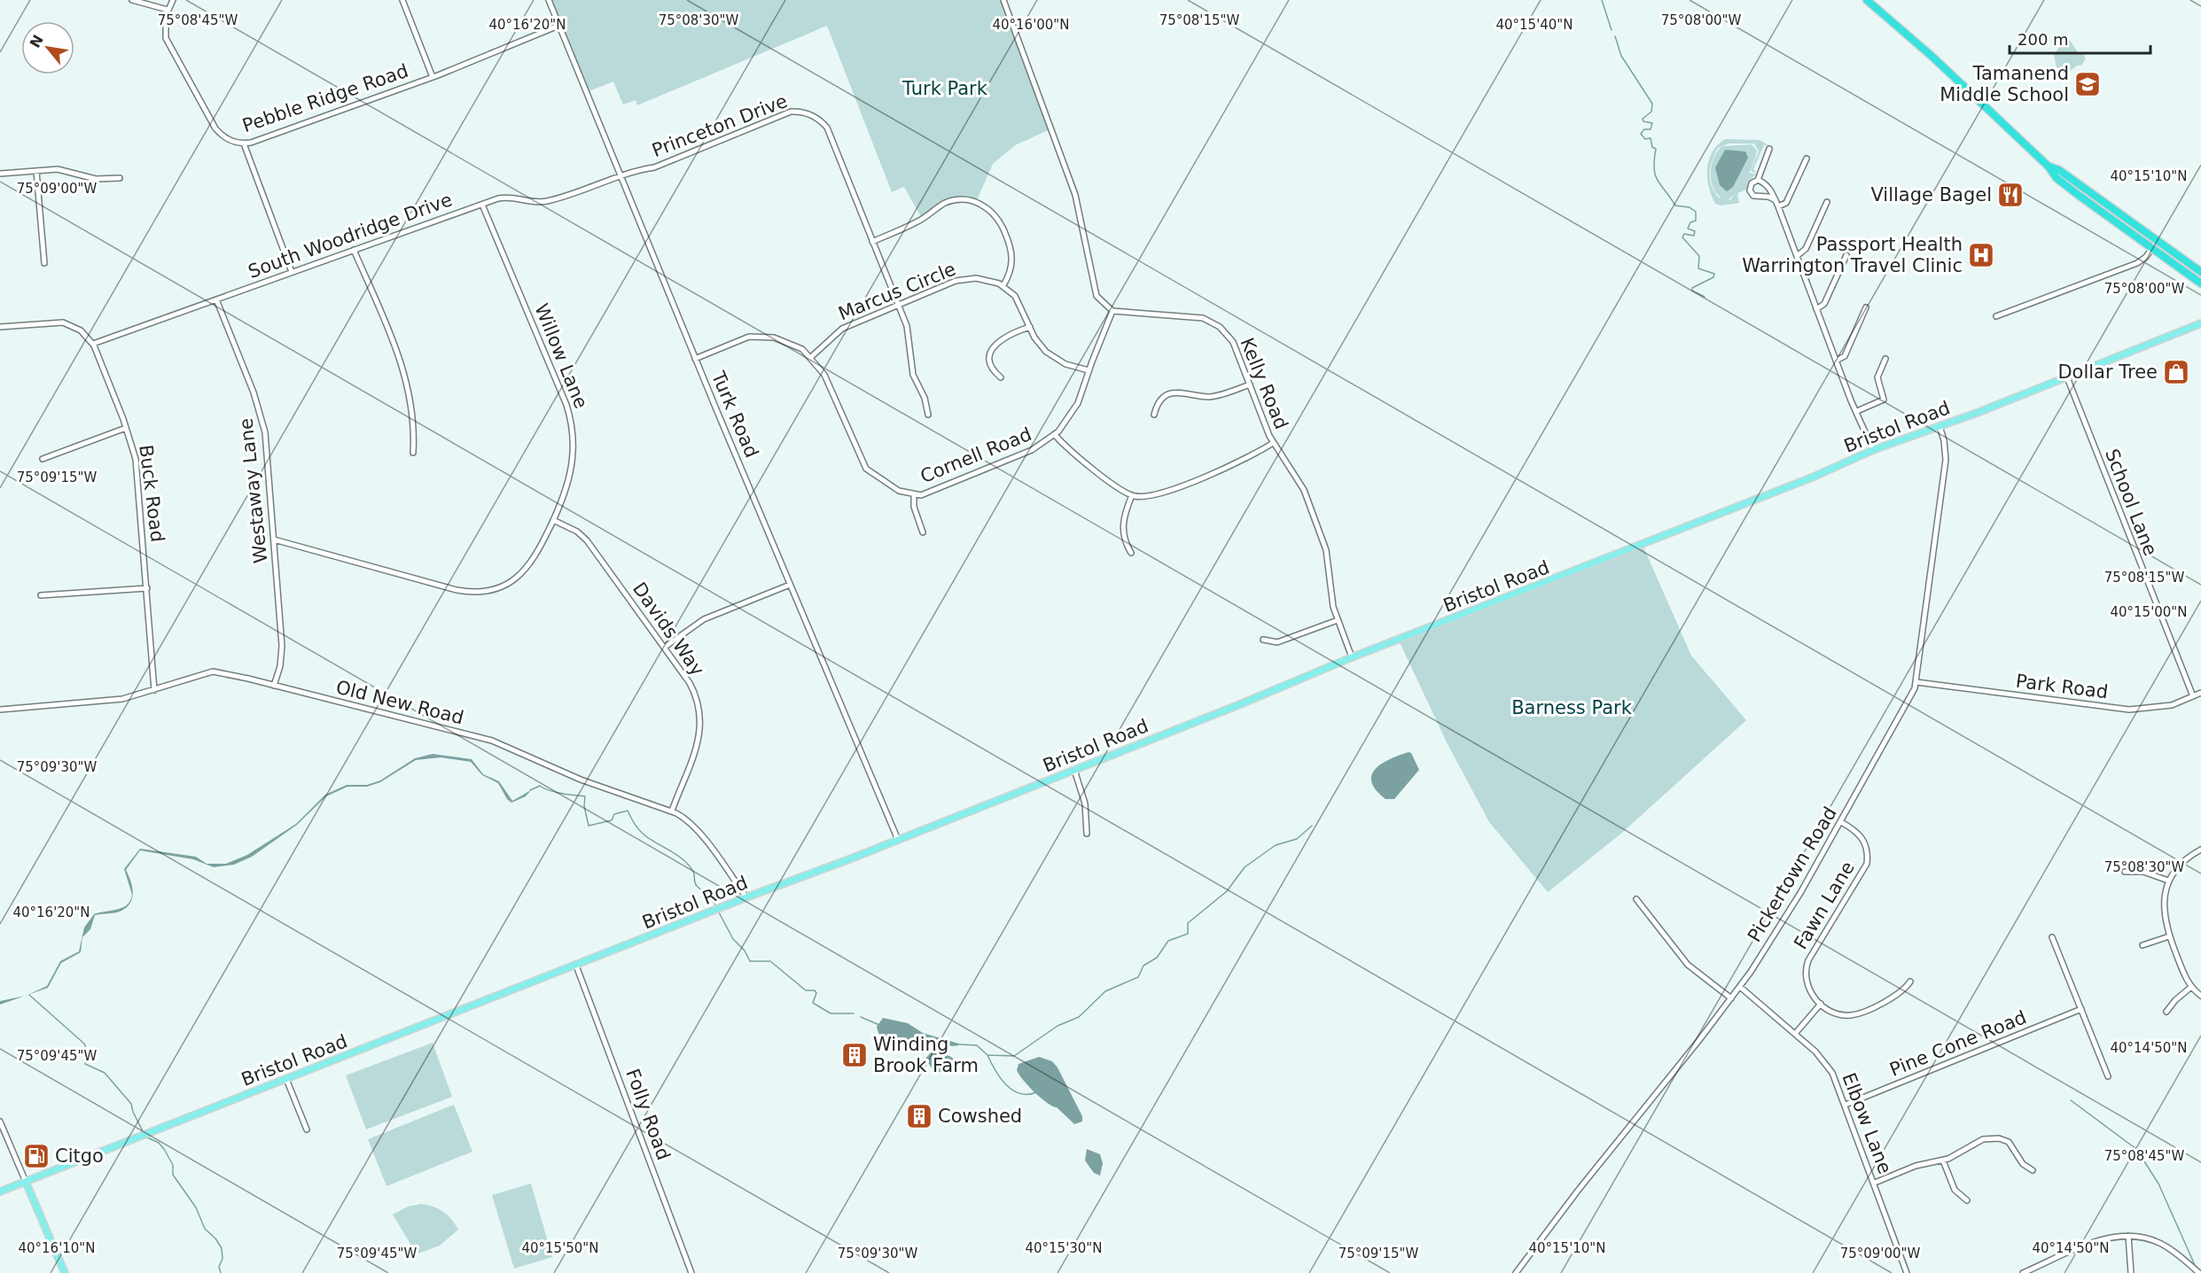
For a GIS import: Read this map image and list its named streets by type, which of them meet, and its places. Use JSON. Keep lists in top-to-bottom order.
{
  "streets": {
    "main road": ["Bristol Road"],
    "street": [
      "Pebble Ridge Road",
      "Princeton Drive",
      "South Woodridge Drive",
      "Marcus Circle",
      "Willow Lane",
      "Kelly Road",
      "Turk Road",
      "Cornell Road",
      "Westaway Lane",
      "Buck Road",
      "School Lane",
      "Davids Way",
      "Park Road",
      "Old New Road",
      "Pickertown Road",
      "Fawn Lane",
      "Pine Cone Road",
      "Folly Road",
      "Elbow Lane"
    ]
  },
  "crossings": [
    ["Pebble Ridge Road", "Turk Road"],
    ["Princeton Drive", "South Woodridge Drive"],
    ["Princeton Drive", "Marcus Circle"],
    ["Princeton Drive", "Turk Road"],
    ["South Woodridge Drive", "Willow Lane"],
    ["South Woodridge Drive", "Turk Road"],
    ["South Woodridge Drive", "Westaway Lane"],
    ["South Woodridge Drive", "Buck Road"],
    ["Marcus Circle", "Cornell Road"],
    ["Willow Lane", "Westaway Lane"],
    ["Willow Lane", "Davids Way"],
    ["Kelly Road", "Bristol Road"],
    ["Kelly Road", "Cornell Road"],
    ["Turk Road", "Bristol Road"],
    ["Turk Road", "Cornell Road"],
    ["Bristol Road", "School Lane"],
    ["Bristol Road", "Old New Road"],
    ["Bristol Road", "Pickertown Road"],
    ["Bristol Road", "Folly Road"],
    ["Westaway Lane", "Old New Road"],
    ["Buck Road", "Old New Road"],
    ["School Lane", "Park Road"],
    ["Davids Way", "Old New Road"],
    ["Park Road", "Pickertown Road"],
    ["Pickertown Road", "Fawn Lane"],
    ["Pickertown Road", "Elbow Lane"],
    ["Pine Cone Road", "Elbow Lane"]
  ],
  "parks": ["Turk Park", "Barness Park"],
  "places": {
    "school or university": ["Tamanend Middle School"],
    "restaurant": ["Village Bagel"],
    "hospital": ["Passport Health Warrington Travel Clinic"],
    "shop": ["Dollar Tree"],
    "building": ["Winding Brook Farm", "Cowshed"],
    "fuel station": ["Citgo"]
  },
  "scale_bar": "200 m",
  "north": "top left",
  "coordinates": [
    "75°08'45\"W",
    "75°08'15\"W",
    "75°08'00\"W",
    "75°08'30\"W",
    "40°16'20\"N",
    "40°16'00\"N",
    "40°15'40\"N",
    "40°15'10\"N",
    "75°09'00\"W",
    "75°09'15\"W",
    "40°15'00\"N",
    "75°09'30\"W",
    "40°14'50\"N",
    "75°09'45\"W",
    "40°16'10\"N",
    "40°15'50\"N",
    "40°15'30\"N"
  ]
}
